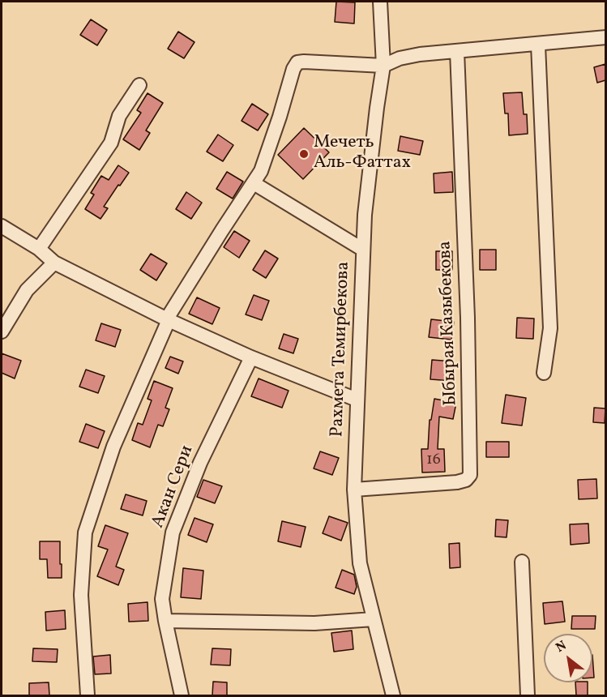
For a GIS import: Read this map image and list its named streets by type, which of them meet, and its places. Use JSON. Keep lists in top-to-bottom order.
{
  "streets": {
    "street": ["Ыбырая Казыбекова", "Рахмета Темирбекова", "Акан Сери"]
  },
  "crossings": [
    ["Ыбырая Казыбекова", "Рахмета Темирбекова"]
  ],
  "places": ["Мечеть Аль-Фаттах"],
  "house_numbers": ["16"],
  "north": "top left"
}
